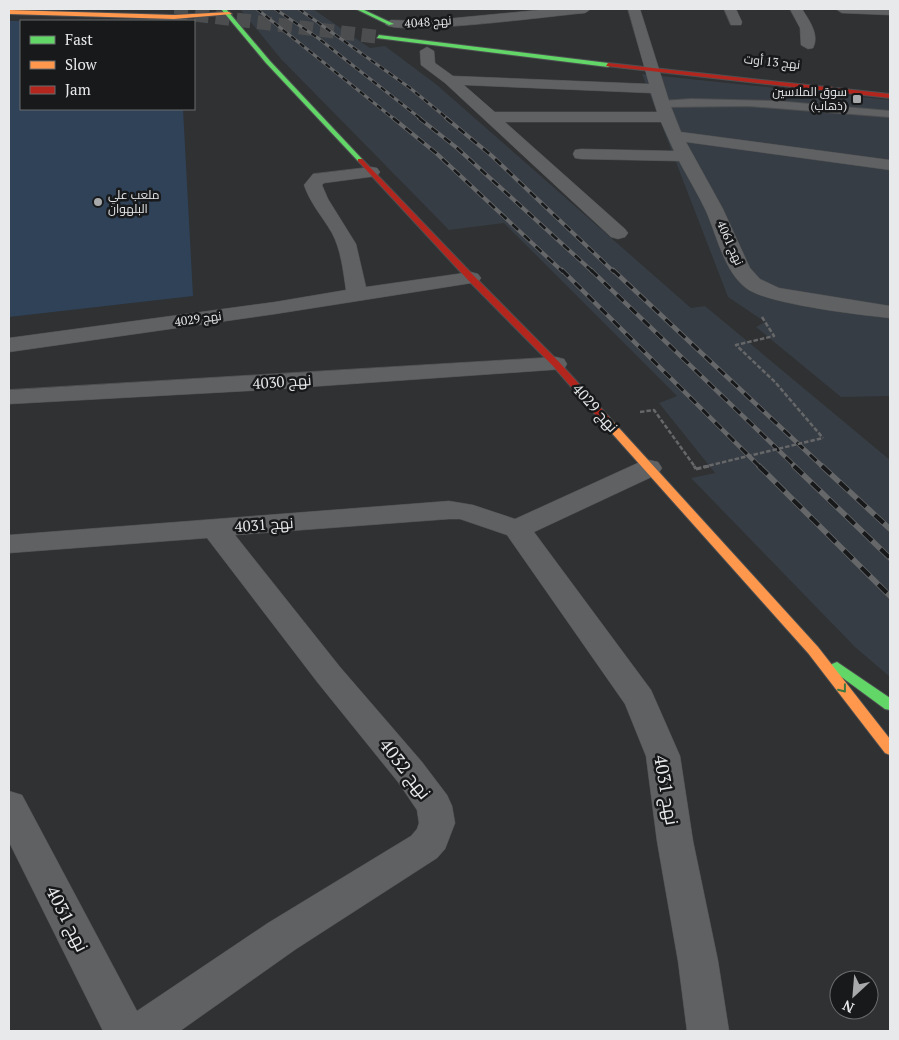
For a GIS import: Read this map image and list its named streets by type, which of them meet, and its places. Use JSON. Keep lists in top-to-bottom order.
{
  "streets": {
    "street": [
      "نهج 4048",
      "نهج 13 أوت",
      "نهج 4061",
      "نهج 4029",
      "نهج 4030",
      "نهج 4031",
      "نهج 4032"
    ]
  },
  "crossings": [
    ["نهج 13 أوت", "نهج 4061"],
    ["نهج 4029", "نهج 4030"],
    ["نهج 4031", "نهج 4032"]
  ],
  "places": {
    "transit": ["سوق الملاسين (ذهاب)"],
    "other": ["ملعب علي البلهوان"]
  },
  "legend": ["Fast", "Slow", "Jam"],
  "north": "bottom left"
}
